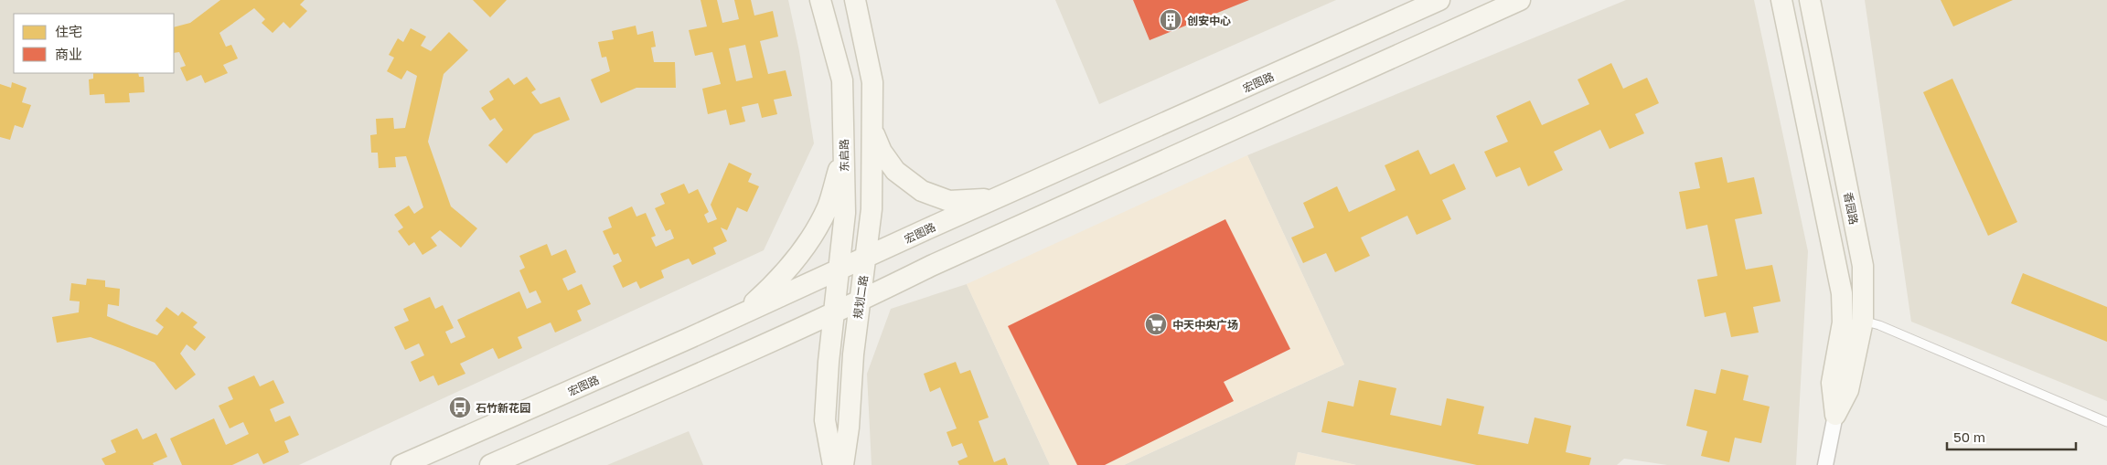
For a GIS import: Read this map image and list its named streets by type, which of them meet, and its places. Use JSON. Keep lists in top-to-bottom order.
{
  "streets": {
    "main road": [
      "宏图路",
      "东启路",
      "香园路",
      "规划二路"
    ]
  },
  "crossings": [
    ["宏图路", "东启路"],
    ["宏图路", "规划二路"],
    ["东启路", "规划二路"]
  ],
  "places": {
    "building": ["创安中心"],
    "supermarket": ["中天中央广场"],
    "bus stop": ["石竹新花园"]
  },
  "legend": ["住宅", "商业"],
  "scale_bar": "50 m"
}
